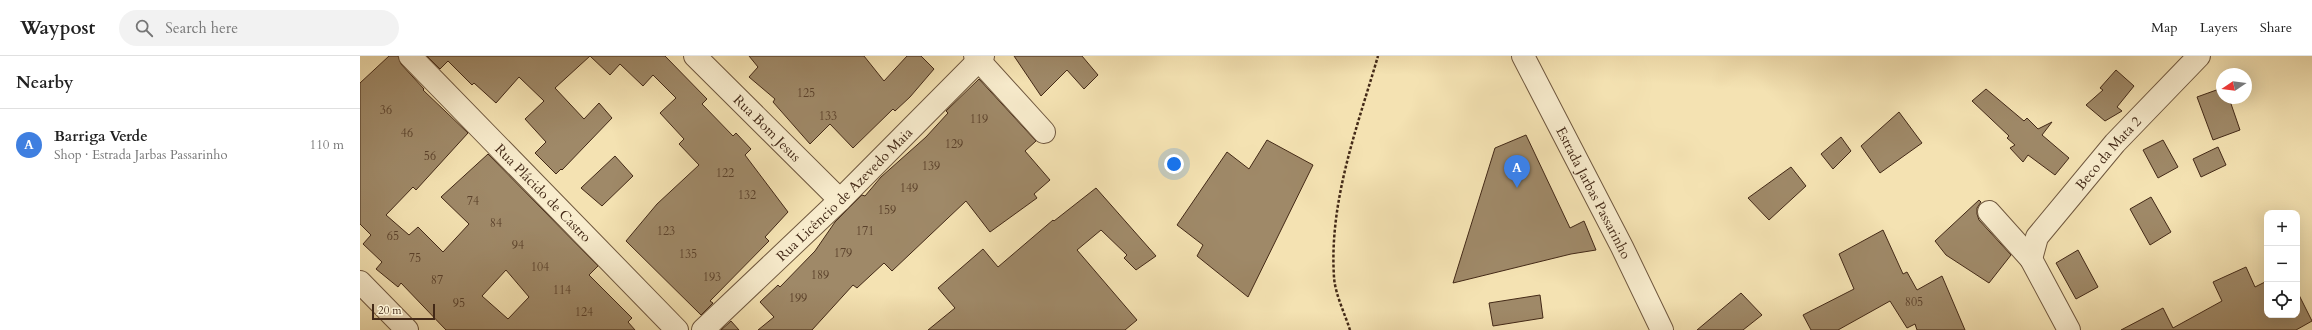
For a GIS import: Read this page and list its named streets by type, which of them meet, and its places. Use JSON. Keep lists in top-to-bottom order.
{
  "streets": {
    "street": [
      "Rua Bom Jesus",
      "Beco da Mata 2",
      "Rua Plácido de Castro",
      "Estrada Jarbas Passarinho",
      "Rua Licêncio de Azevedo Maia"
    ]
  },
  "crossings": [
    ["Rua Bom Jesus", "Rua Licêncio de Azevedo Maia"]
  ],
  "house_numbers": [
    "125",
    "36",
    "133",
    "119",
    "46",
    "129",
    "56",
    "139",
    "122",
    "149",
    "132",
    "74",
    "159",
    "84",
    "123",
    "171",
    "65",
    "94",
    "179",
    "135",
    "75",
    "104",
    "189",
    "193",
    "87",
    "114",
    "199",
    "805",
    "95",
    "124"
  ],
  "scale_bar": "20 m",
  "north": "left",
  "page": {
    "header": "Waypost",
    "search": "Search here",
    "nav": ["Map", "Layers", "Share"],
    "heading": "Nearby",
    "list": [
      {
        "mark": "A",
        "name": "Barriga Verde",
        "note": "Shop · Estrada Jarbas Passarinho",
        "value": "110 m"
      }
    ],
    "pins": "A",
    "map_buttons": ["+", "−"],
    "scale": "20 m"
  }
}
